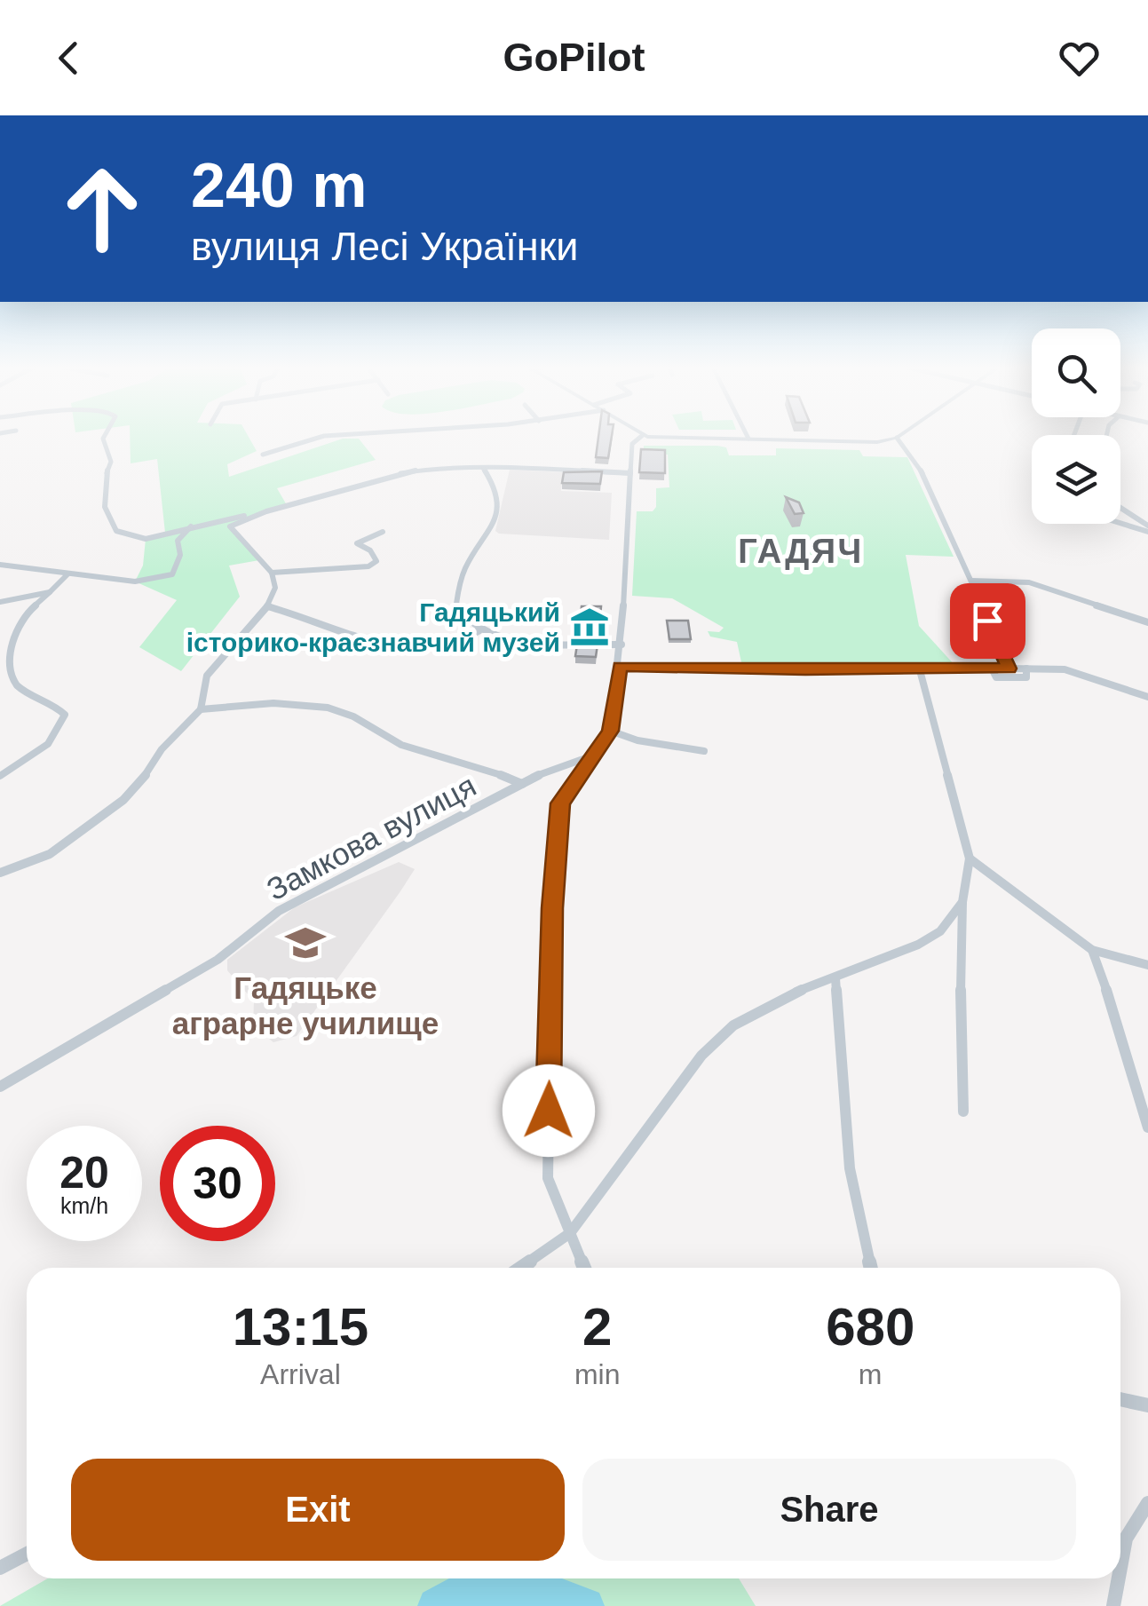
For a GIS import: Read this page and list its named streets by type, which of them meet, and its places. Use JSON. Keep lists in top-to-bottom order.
{
  "streets": {
    "street": ["Замкова вулиця"]
  },
  "districts": ["ГАДЯЧ"],
  "places": {
    "museum": ["Гадяцький історико-краєзнавчий музей"],
    "school or university": ["Гадяцьке аграрне училище"]
  },
  "page": {
    "header": "GoPilot",
    "turn": ["240 m", "вулиця Лесі Українки"],
    "speed": "20 km/h",
    "limit": "30",
    "eta": [
      "13:15",
      "Arrival",
      "2",
      "min",
      "680",
      "m"
    ],
    "buttons": ["Exit", "Share"]
  }
}
